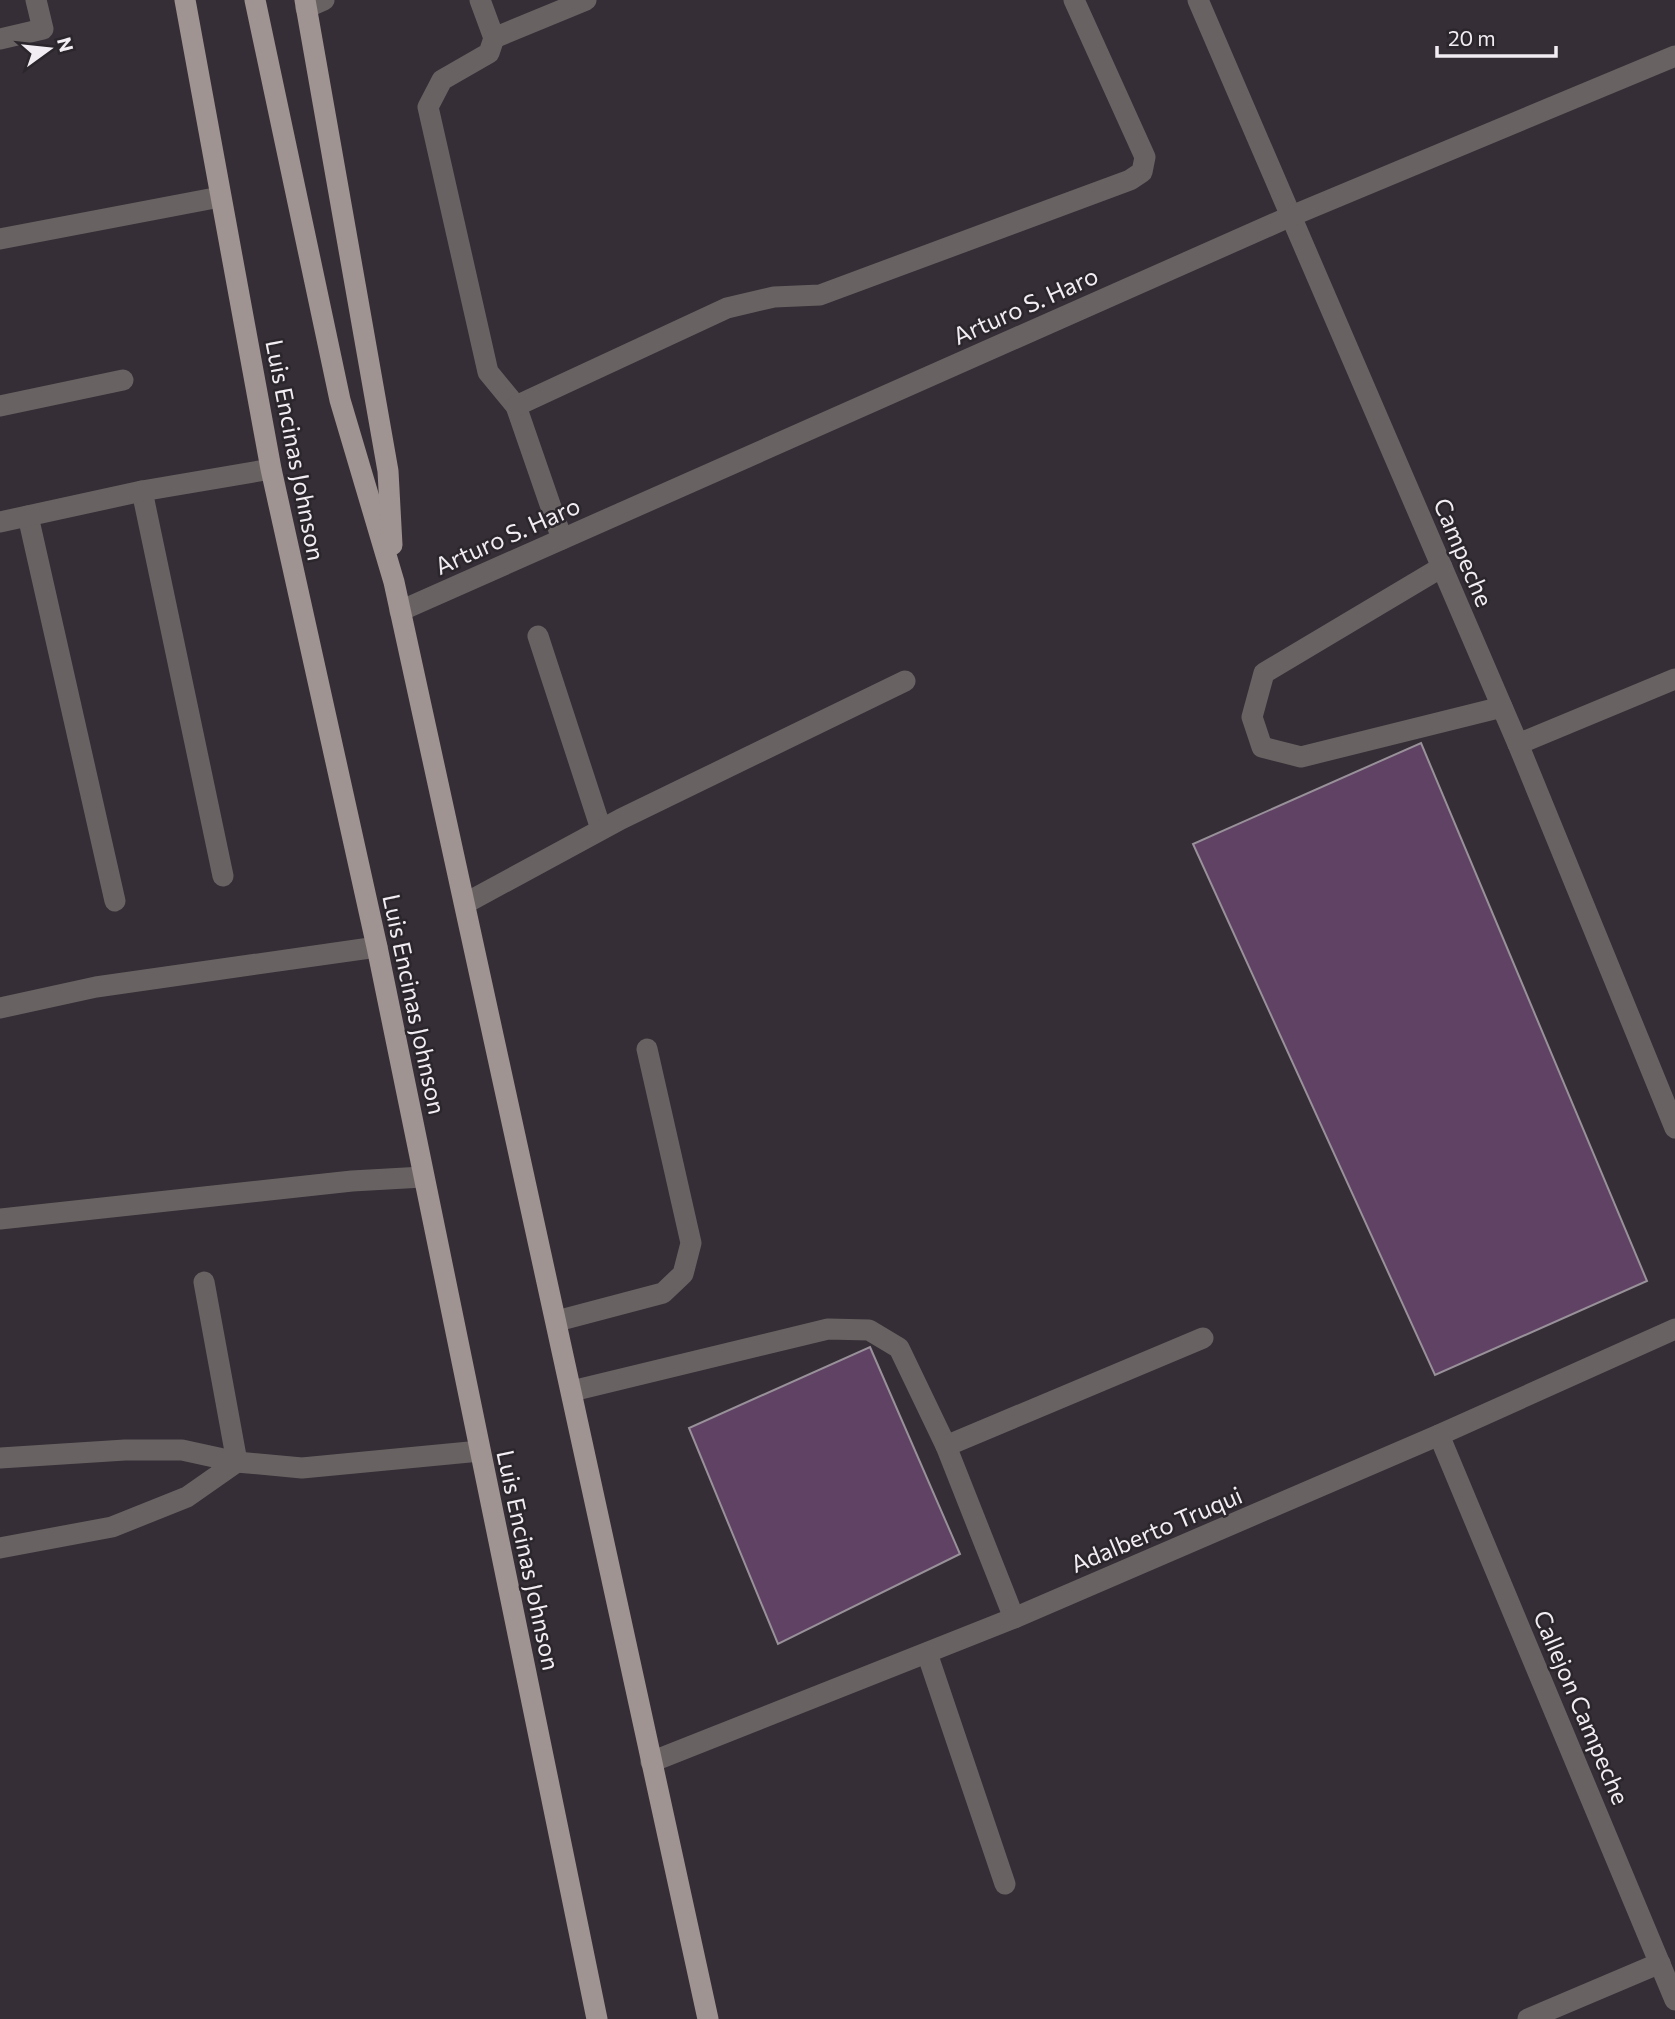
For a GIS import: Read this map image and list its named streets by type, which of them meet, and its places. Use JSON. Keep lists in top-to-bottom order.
{
  "streets": {
    "main road": ["Luis Encinas Johnson"],
    "street": [
      "Arturo S. Haro",
      "Campeche",
      "Adalberto Truqui",
      "Callejon Campeche"
    ]
  },
  "crossings": [
    ["Arturo S. Haro", "Campeche"],
    ["Adalberto Truqui", "Callejon Campeche"]
  ],
  "scale_bar": "20 m",
  "north": "right"
}
